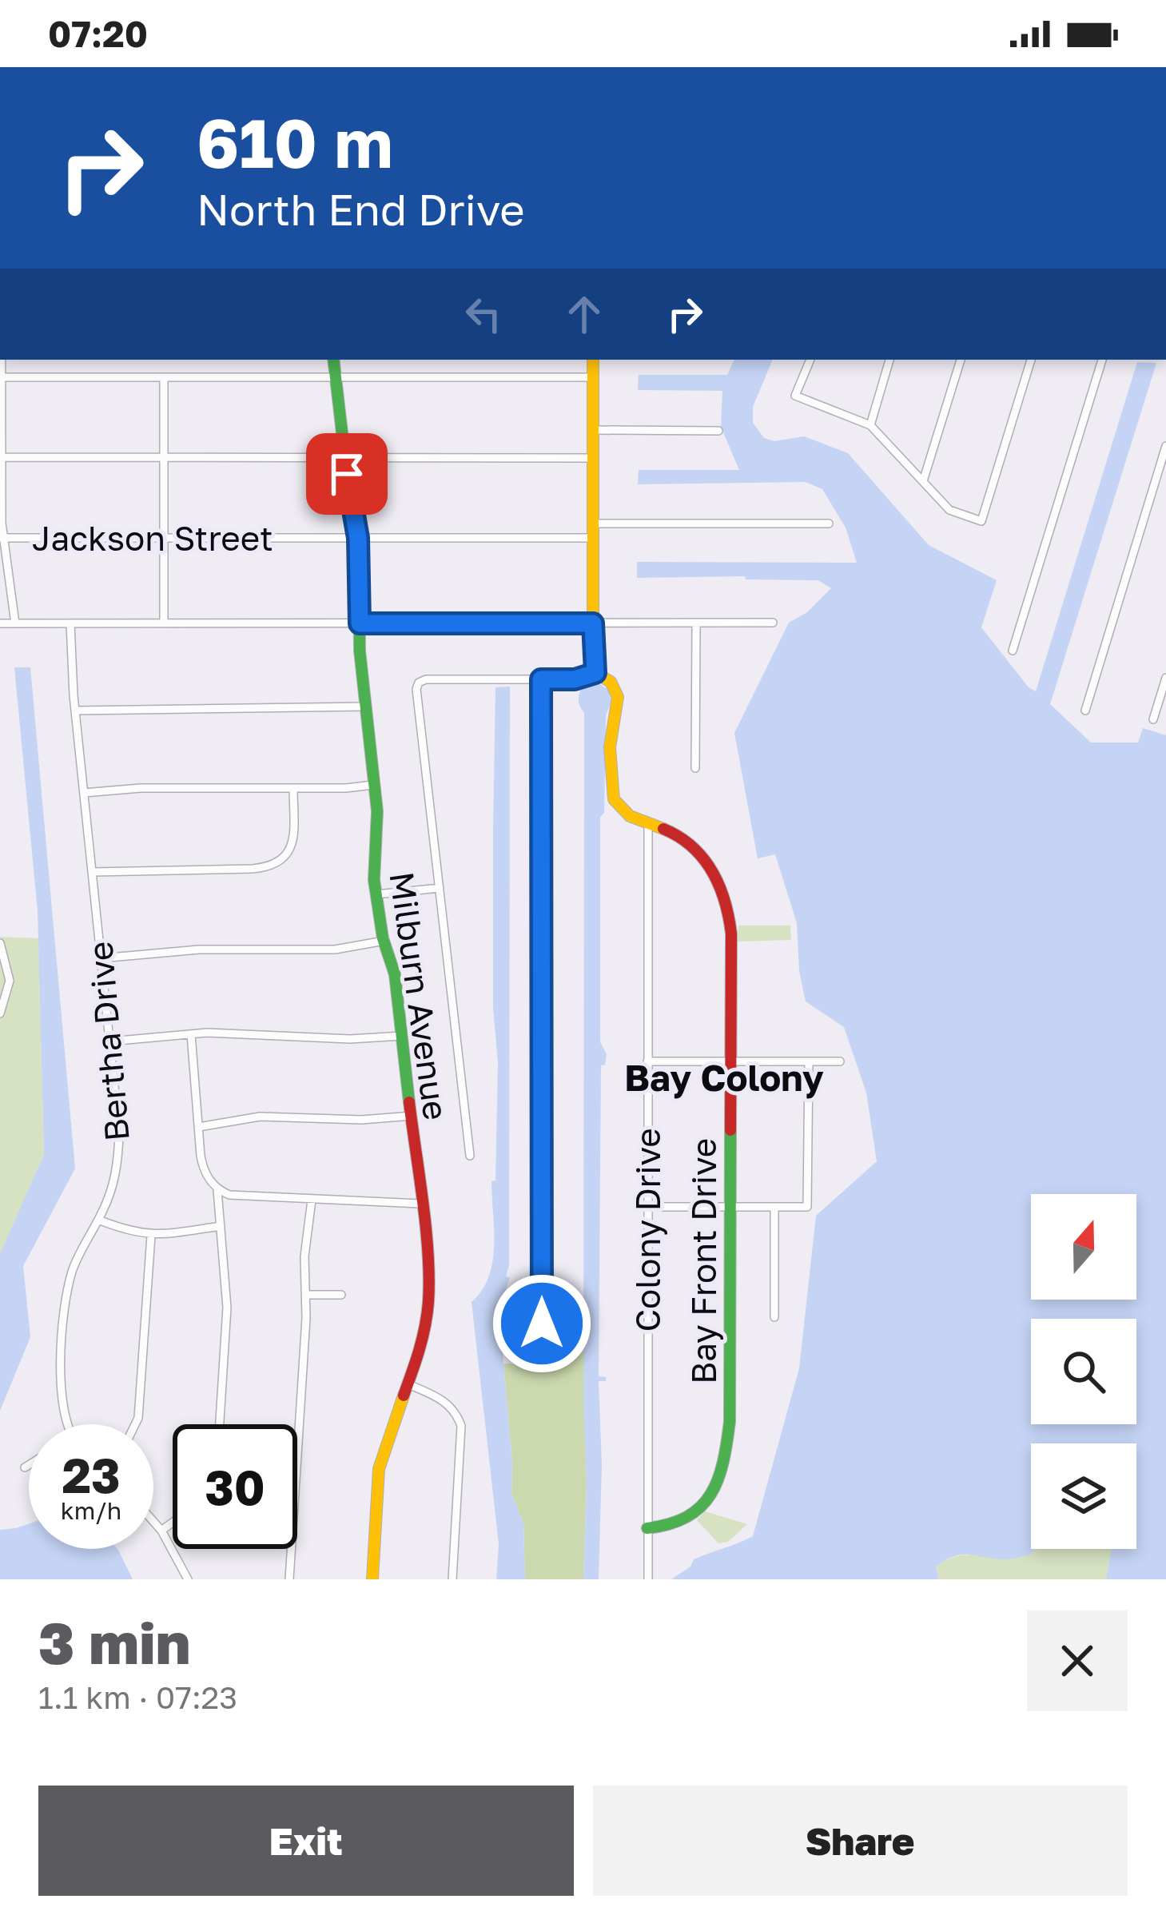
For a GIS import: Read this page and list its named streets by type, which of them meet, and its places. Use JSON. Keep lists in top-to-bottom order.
{
  "streets": {
    "street": [
      "Jackson Street",
      "Milburn Avenue",
      "Bertha Drive",
      "Colony Drive",
      "Bay Front Drive"
    ]
  },
  "crossings": [
    ["Jackson Street", "Milburn Avenue"],
    ["Colony Drive", "Bay Front Drive"]
  ],
  "districts": ["Bay Colony"],
  "north": "top",
  "page": {
    "status": "07:20",
    "turn": ["610 m", "North End Drive"],
    "speed": "23 km/h",
    "limit": "30",
    "heading": ["3 min", "1.1 km · 07:23"],
    "buttons": ["Exit", "Share"]
  }
}
